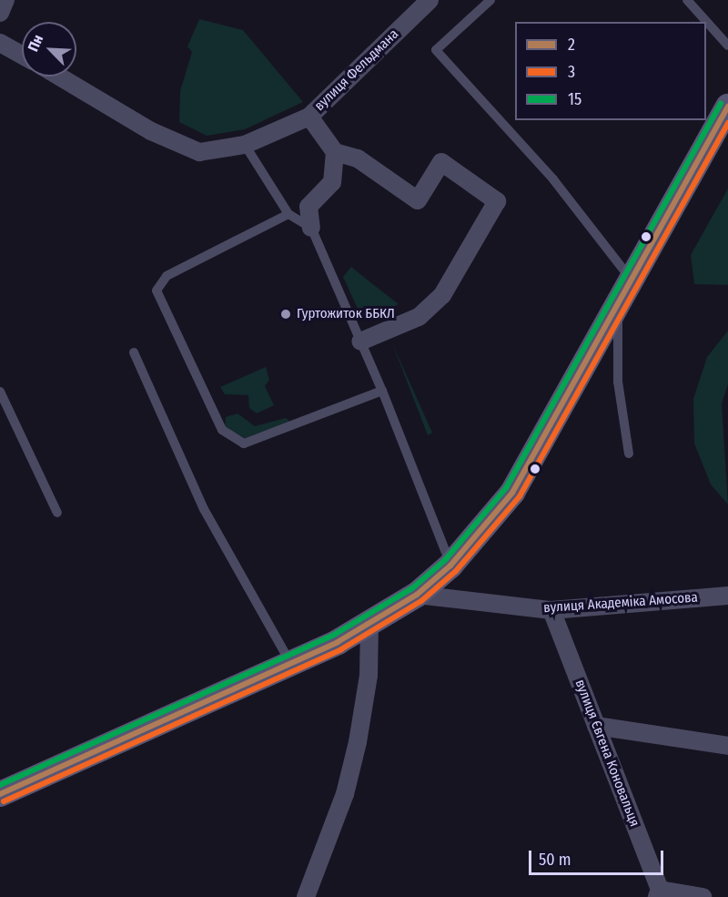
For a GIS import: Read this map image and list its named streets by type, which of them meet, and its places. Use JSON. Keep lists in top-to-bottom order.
{
  "streets": {
    "street": ["вулиця Фельдмана", "вулиця Академіка Амосова", "вулиця Євгена Коновальця"]
  },
  "crossings": [
    ["вулиця Академіка Амосова", "вулиця Євгена Коновальця"]
  ],
  "places": ["Гуртожиток ББКЛ"],
  "lines": ["transit line 15", "transit line 2", "transit line 3"],
  "legend": ["2", "3", "15"],
  "scale_bar": "50 m",
  "north": "top left"
}
